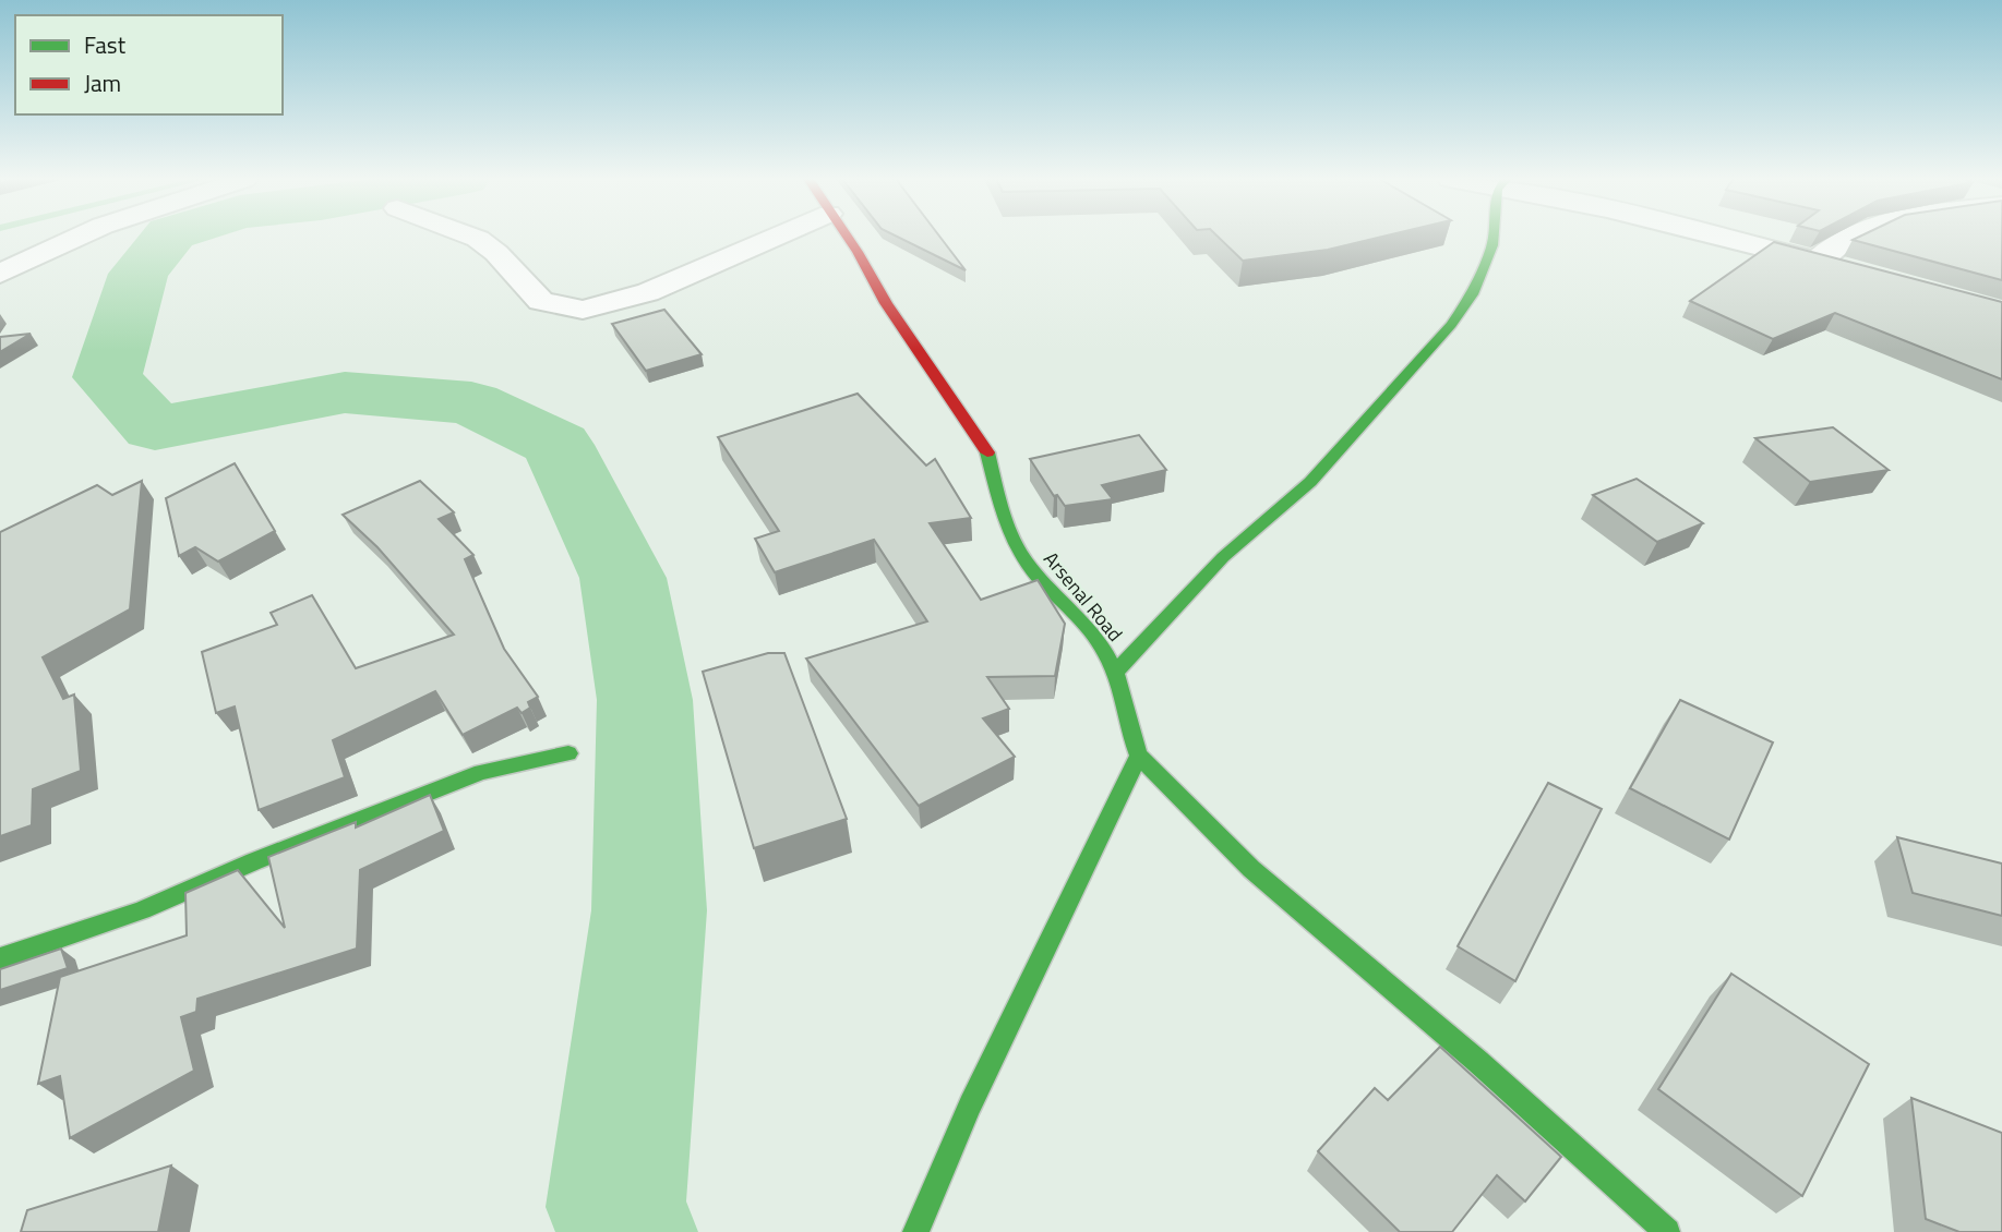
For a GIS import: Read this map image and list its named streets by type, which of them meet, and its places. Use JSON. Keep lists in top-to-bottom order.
{
  "streets": {
    "street": ["Arsenal Road"]
  },
  "legend": ["Fast", "Jam"]
}
